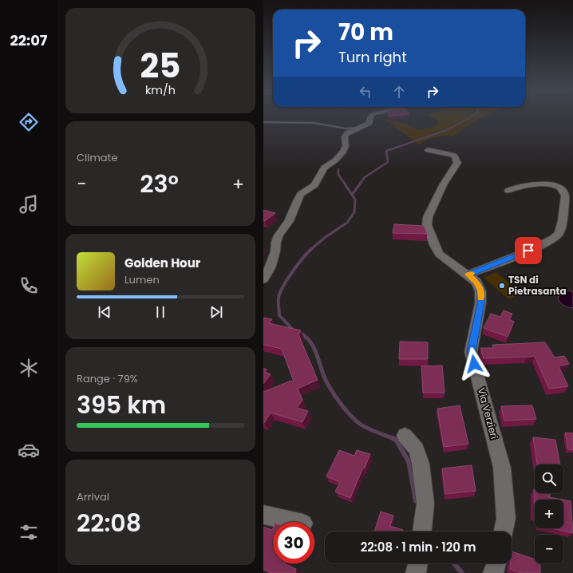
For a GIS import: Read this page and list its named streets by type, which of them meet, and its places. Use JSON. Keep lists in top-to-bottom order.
{
  "streets": {
    "street": ["Via Verzieri"]
  },
  "places": ["TSN di Pietrasanta"],
  "page": {
    "tabs": "22:07",
    "turn": ["70 m", "Turn right"],
    "tile": [
      "Climate",
      ["Range · 79%", "395 km"],
      ["Arrival", "22:08"]
    ],
    "heat": ["−", "23°", "+"],
    "song": ["Golden Hour", "Lumen"],
    "map_buttons": ["+", "−"],
    "limit": "30",
    "trip": "22:08 · 1 min · 120 m",
    "gauge": ["25", "km/h"]
  }
}
